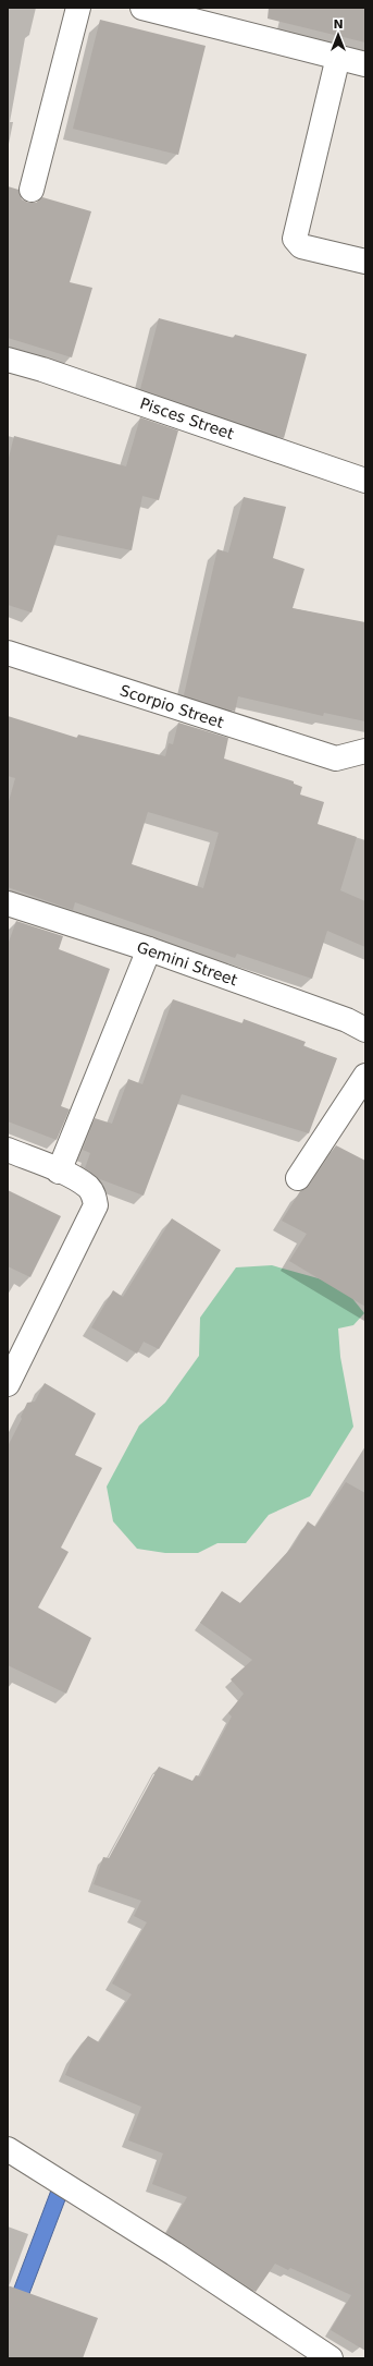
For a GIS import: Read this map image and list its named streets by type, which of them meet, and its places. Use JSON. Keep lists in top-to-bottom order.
{
  "streets": {
    "street": ["Pisces Street", "Scorpio Street", "Gemini Street"]
  },
  "north": "top"
}
